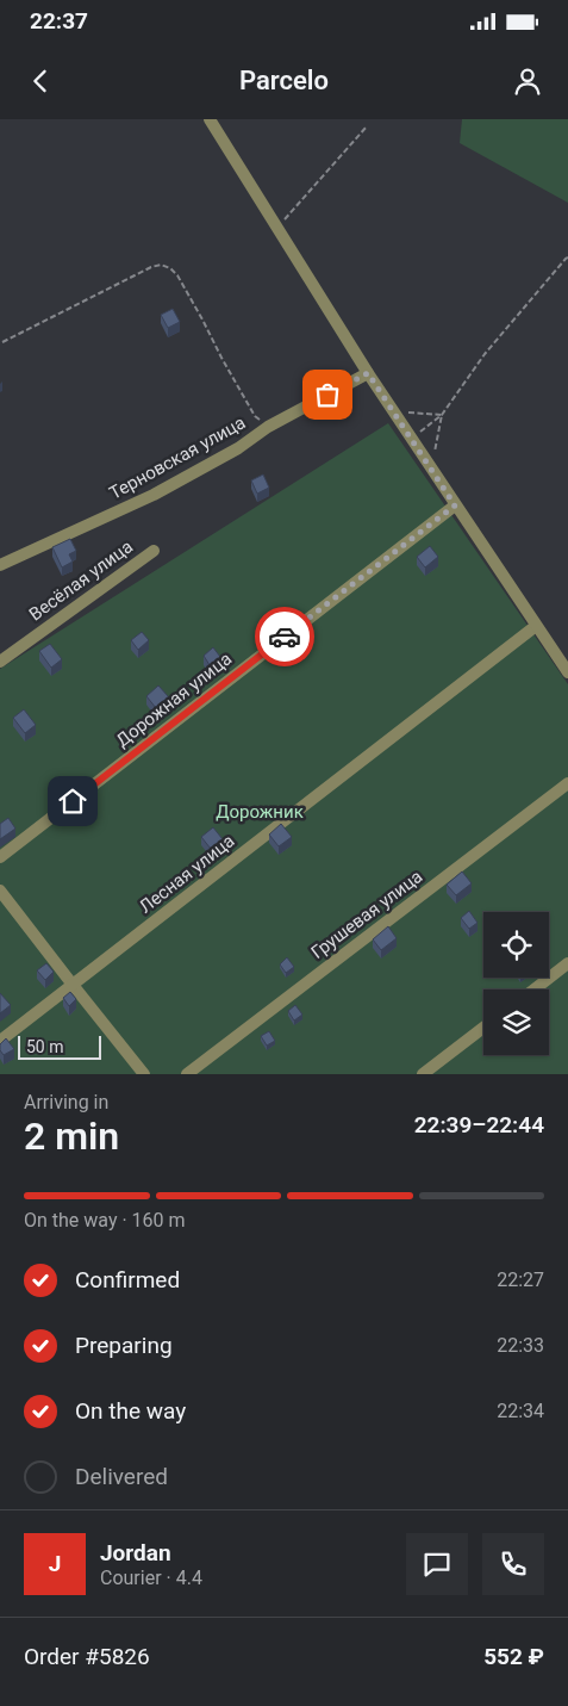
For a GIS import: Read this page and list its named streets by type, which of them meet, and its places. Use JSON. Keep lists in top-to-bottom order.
{
  "streets": {
    "street": [
      "Терновская улица",
      "Весёлая улица",
      "Дорожная улица",
      "Лесная улица",
      "Грушевая улица"
    ]
  },
  "parks": ["Дорожник"],
  "scale_bar": "50 m",
  "page": {
    "status": "22:37",
    "header": "Parcelo",
    "scale": "50 m",
    "heading": ["2 min", "Arriving in", "22:39–22:44"],
    "panel": [
      "Jordan",
      "Courier · 4.4",
      "Order #5826",
      "552 ₽"
    ],
    "bar": "On the way · 160 m",
    "list": [
      ["Confirmed", "22:27"],
      ["Preparing", "22:33"],
      ["On the way", "22:34"],
      "Delivered"
    ],
    "round": "J"
  }
}
